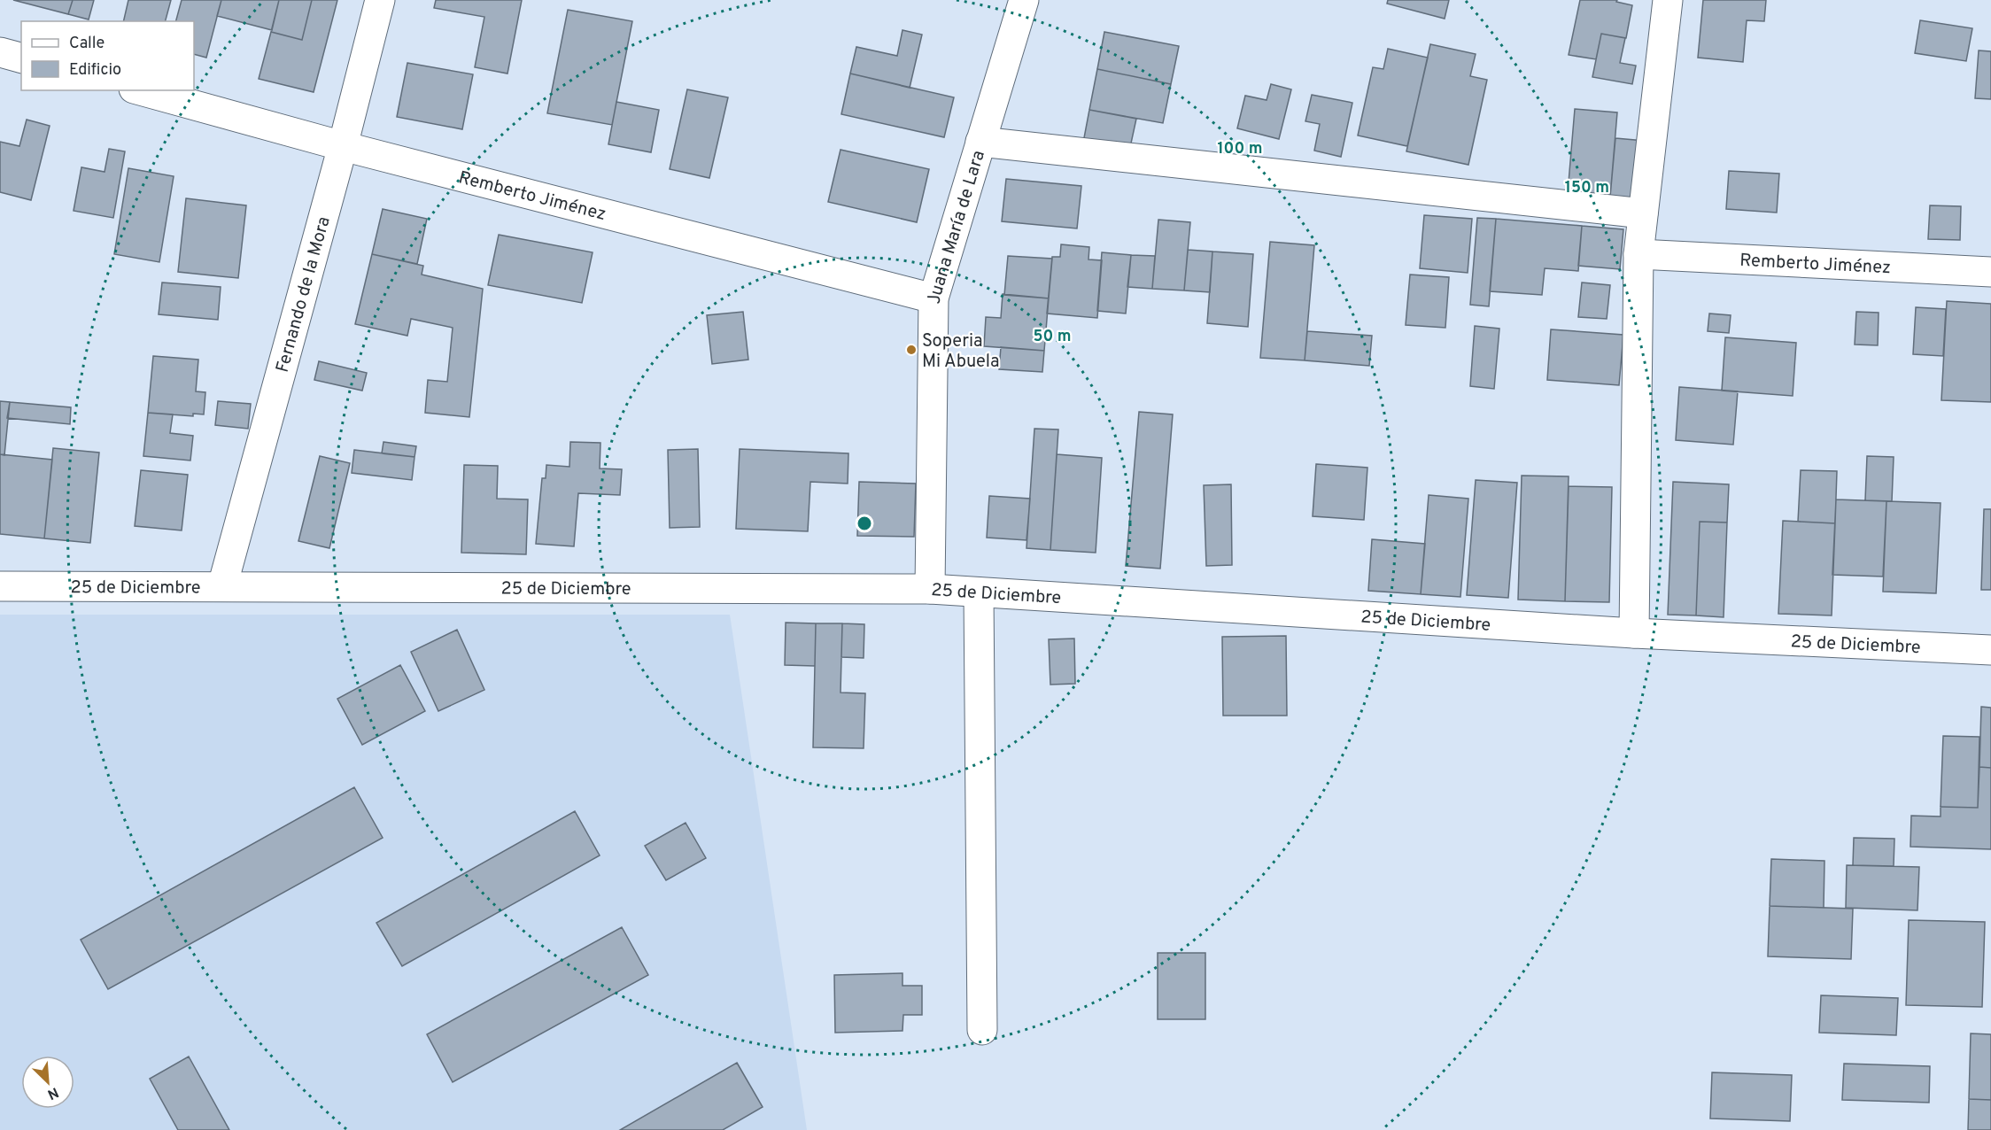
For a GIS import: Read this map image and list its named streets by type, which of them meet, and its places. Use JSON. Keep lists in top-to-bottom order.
{
  "streets": {
    "street": [
      "Remberto Jiménez",
      "Juana María de Lara",
      "Fernando de la Mora",
      "25 de Diciembre"
    ]
  },
  "crossings": [
    ["Remberto Jiménez", "Juana María de Lara"],
    ["Remberto Jiménez", "Fernando de la Mora"],
    ["Juana María de Lara", "25 de Diciembre"],
    ["Fernando de la Mora", "25 de Diciembre"]
  ],
  "places": ["Soperia Mi Abuela"],
  "legend": ["Calle", "Edificio"],
  "north": "bottom right",
  "rings": ["100 m", "150 m", "50 m"]
}
